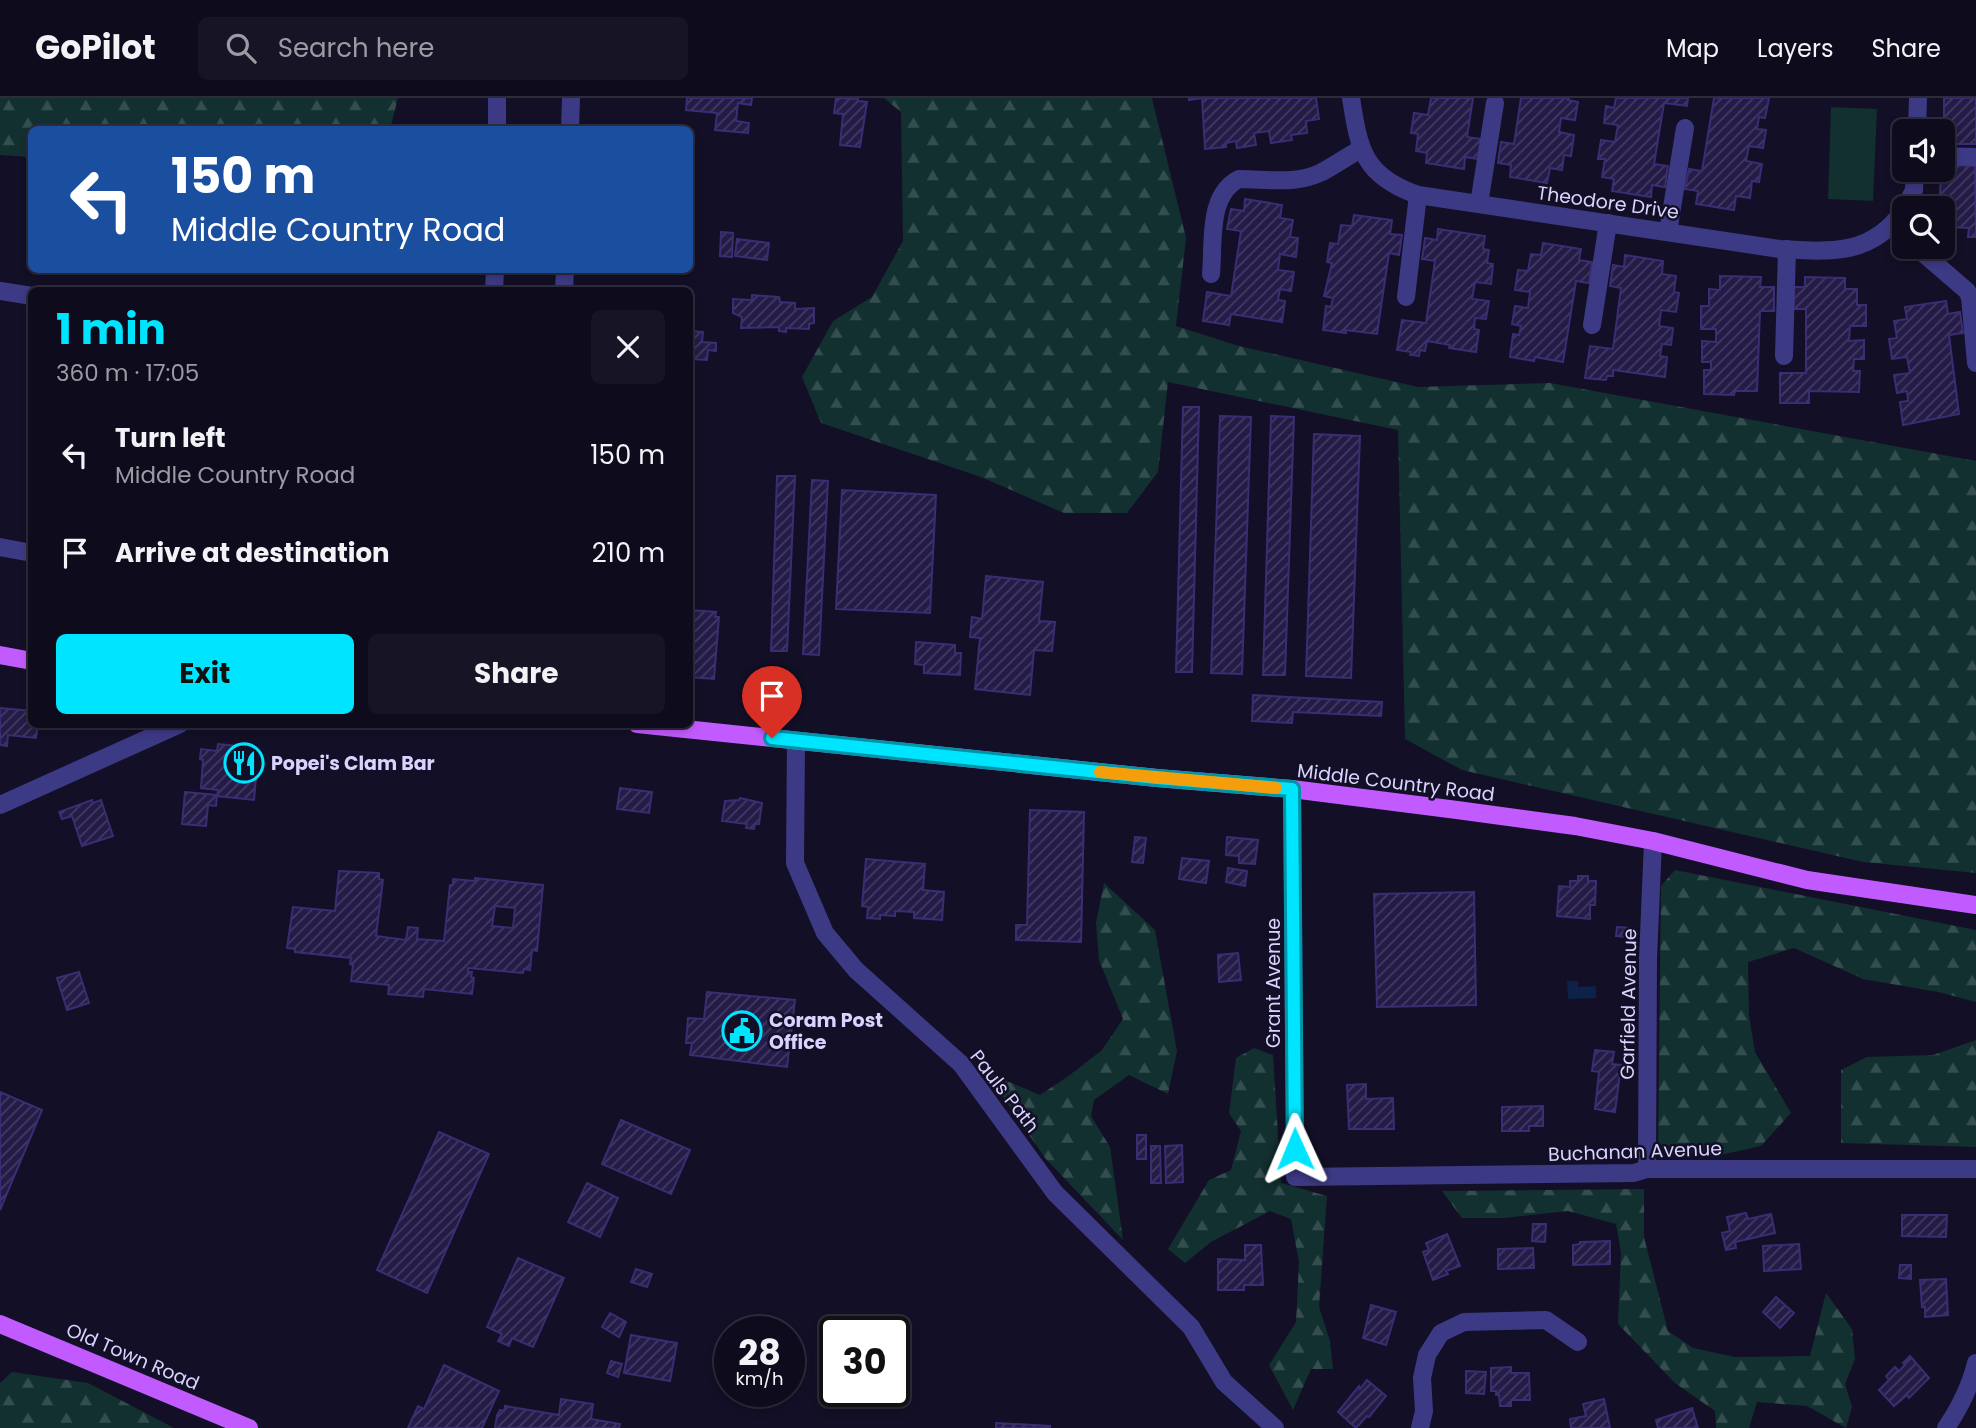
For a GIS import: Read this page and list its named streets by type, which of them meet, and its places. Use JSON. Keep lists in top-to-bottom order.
{
  "streets": {
    "main road": ["Middle Country Road", "Old Town Road"],
    "street": [
      "Theodore Drive",
      "Grant Avenue",
      "Garfield Avenue",
      "Pauls Path",
      "Buchanan Avenue"
    ]
  },
  "crossings": [
    ["Middle Country Road", "Grant Avenue"],
    ["Middle Country Road", "Garfield Avenue"],
    ["Middle Country Road", "Pauls Path"],
    ["Grant Avenue", "Buchanan Avenue"],
    ["Garfield Avenue", "Buchanan Avenue"]
  ],
  "places": {
    "restaurant": ["Popei's Clam Bar"],
    "public building": ["Coram Post Office"]
  },
  "page": {
    "header": "GoPilot",
    "search": "Search here",
    "nav": ["Map", "Layers", "Share"],
    "turn": ["150 m", "Middle Country Road"],
    "heading": ["1 min", "360 m · 17:05"],
    "list": [
      {
        "name": "Turn left",
        "note": "Middle Country Road",
        "value": "150 m"
      },
      {
        "name": "Arrive at destination",
        "value": "210 m"
      }
    ],
    "buttons": ["Exit", "Share"],
    "speed": "28 km/h",
    "limit": "30"
  }
}
